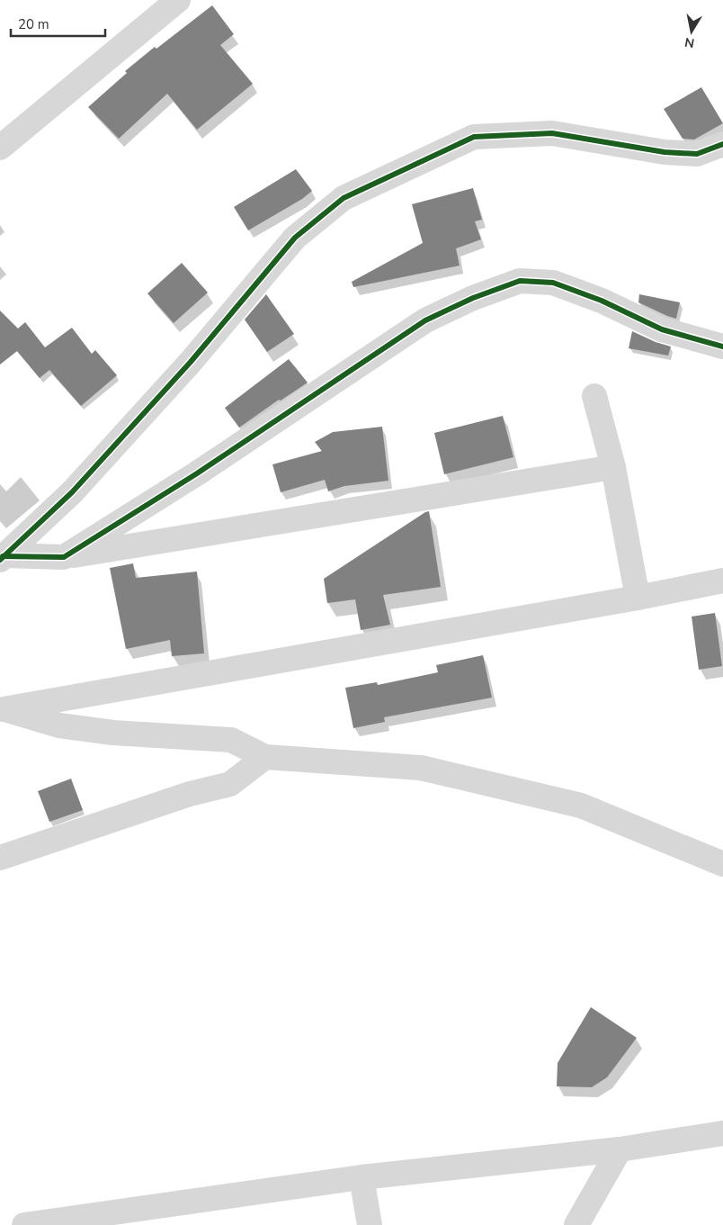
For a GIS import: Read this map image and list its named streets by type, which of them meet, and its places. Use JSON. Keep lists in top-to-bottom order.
{
  "scale_bar": "20 m",
  "north": "bottom"
}
